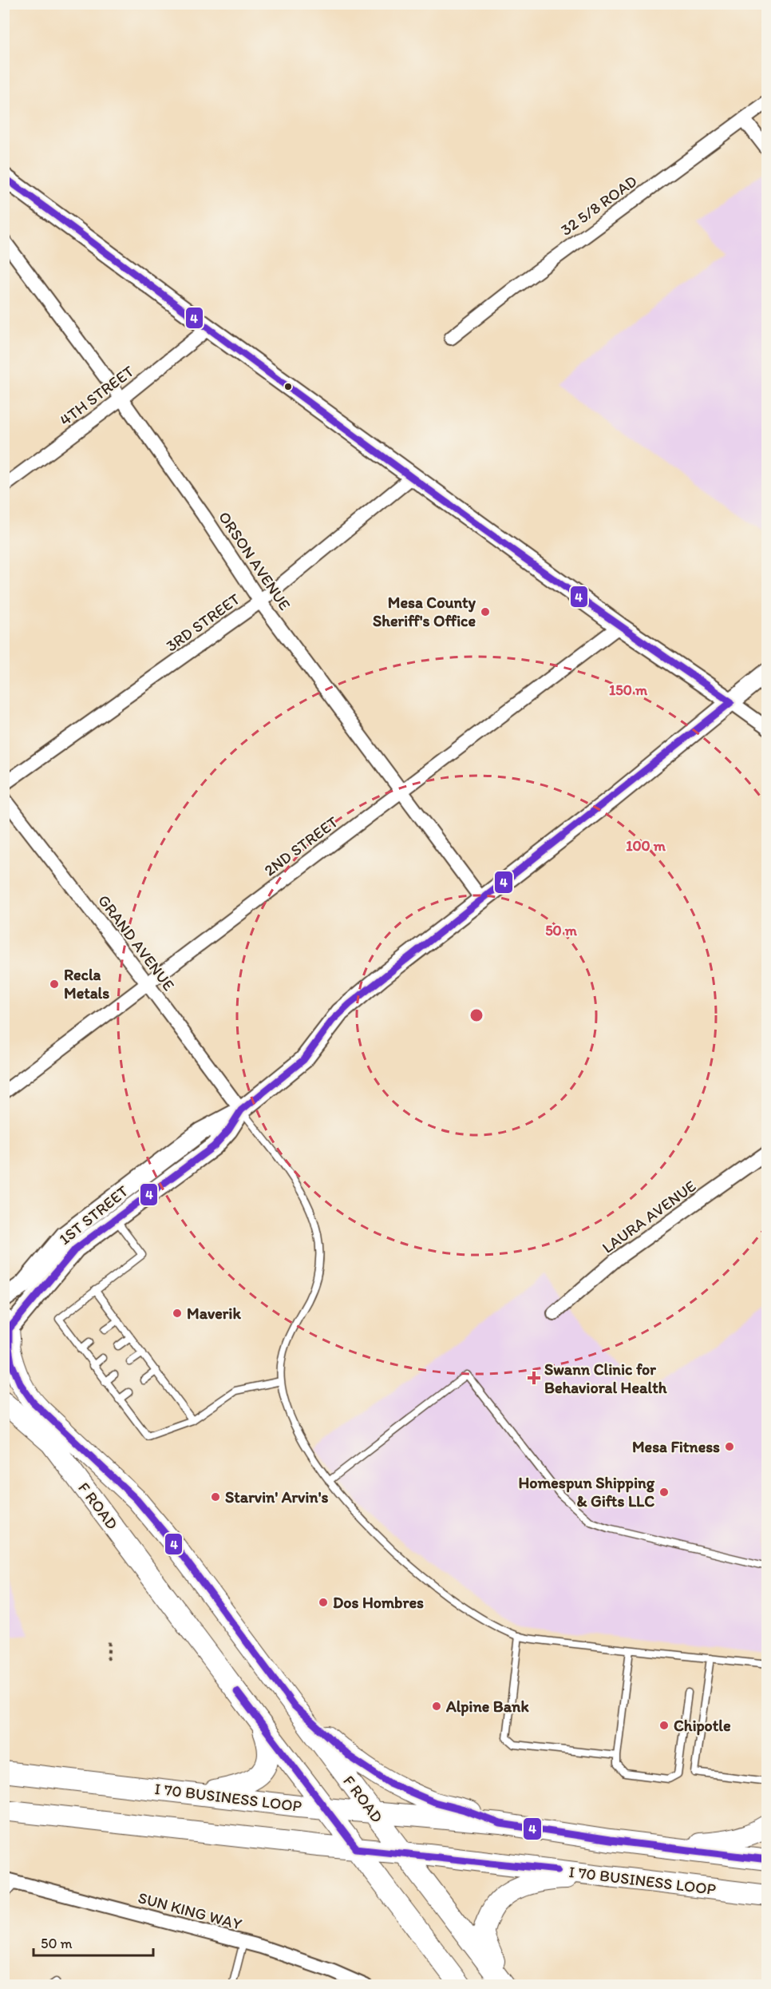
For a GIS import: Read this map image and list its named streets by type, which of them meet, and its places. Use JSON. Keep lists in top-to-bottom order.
{
  "streets": {
    "main road": ["F ROAD", "I 70 BUSINESS LOOP"],
    "street": [
      "32 5/8 ROAD",
      "4TH STREET",
      "ORSON AVENUE",
      "3RD STREET",
      "2ND STREET",
      "GRAND AVENUE",
      "1ST STREET",
      "LAURA AVENUE",
      "SUN KING WAY"
    ]
  },
  "crossings": [
    ["4TH STREET", "ORSON AVENUE"],
    ["ORSON AVENUE", "3RD STREET"],
    ["ORSON AVENUE", "2ND STREET"],
    ["ORSON AVENUE", "1ST STREET"],
    ["2ND STREET", "GRAND AVENUE"],
    ["GRAND AVENUE", "1ST STREET"],
    ["1ST STREET", "F ROAD"],
    ["F ROAD", "I 70 BUSINESS LOOP"]
  ],
  "places": {
    "other": [
      "Mesa County Sheriff's Office",
      "Recla Metals",
      "Maverik",
      "Mesa Fitness",
      "Homespun Shipping & Gifts LLC",
      "Starvin' Arvin's",
      "Dos Hombres",
      "Alpine Bank",
      "Chipotle"
    ],
    "health": ["Swann Clinic for Behavioral Health"]
  },
  "lines": ["transit line 4"],
  "scale_bar": "50 m",
  "rings": ["150 m", "100 m", "50 m"]
}
